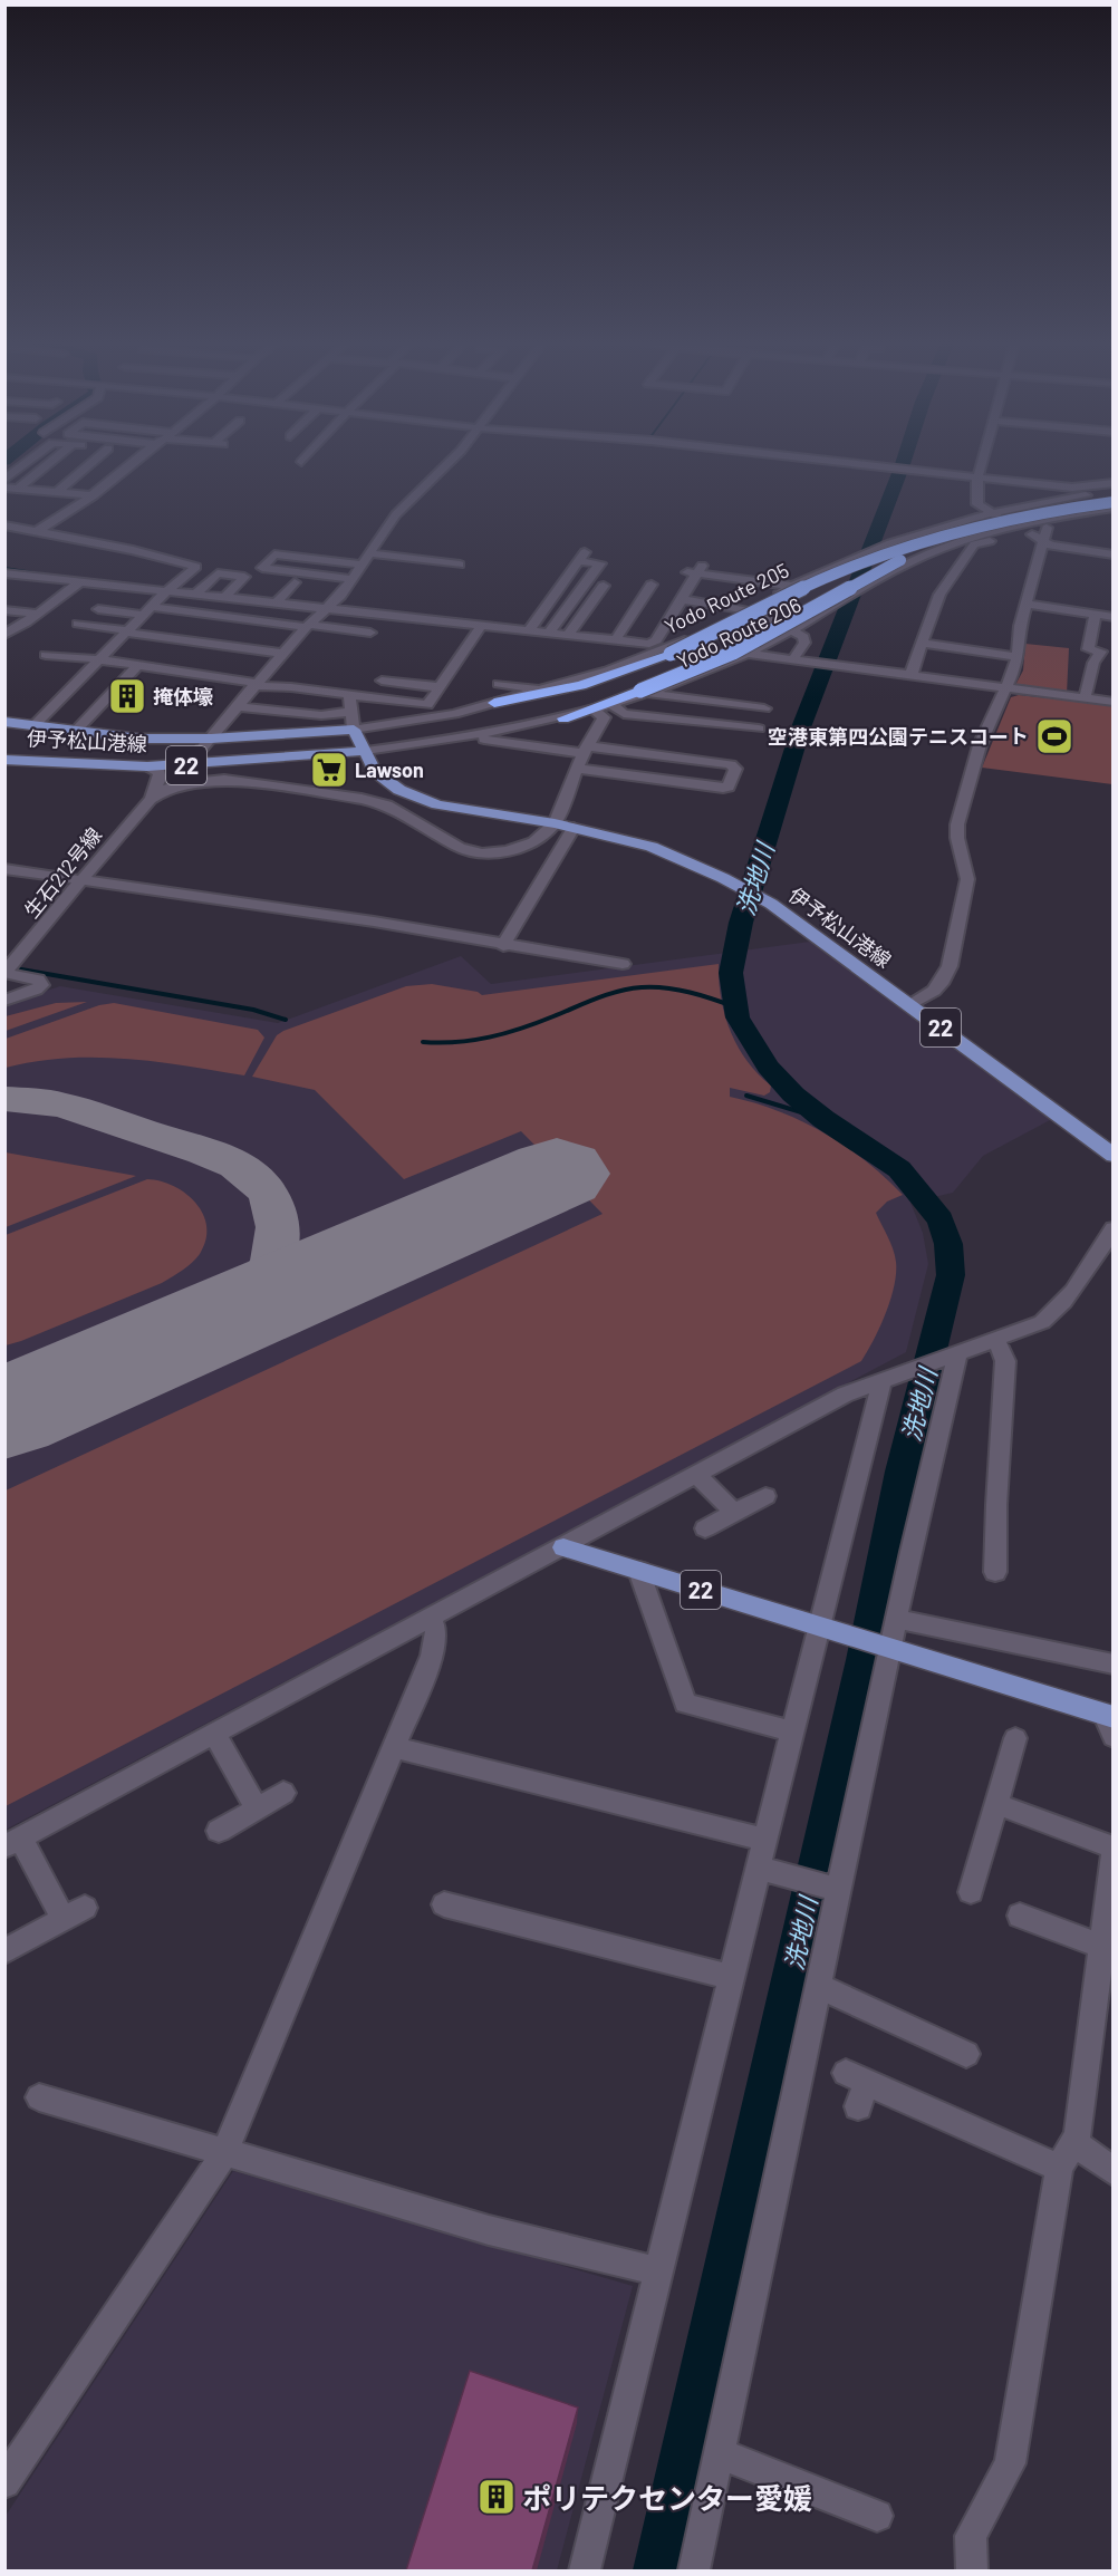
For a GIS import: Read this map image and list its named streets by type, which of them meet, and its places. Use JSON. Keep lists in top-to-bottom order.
{
  "streets": {
    "main road": ["伊予松山港線", "22"],
    "street": ["Yodo Route 205", "Yodo Route 206", "生石212号線"]
  },
  "crossings": [
    ["Yodo Route 205", "伊予松山港線"],
    ["Yodo Route 206", "伊予松山港線"]
  ],
  "water": ["洗地川"],
  "places": {
    "building": ["掩体壕", "ポリテクセンター愛媛"],
    "sports": ["空港東第四公園テニスコート"],
    "supermarket": ["Lawson"]
  }
}
